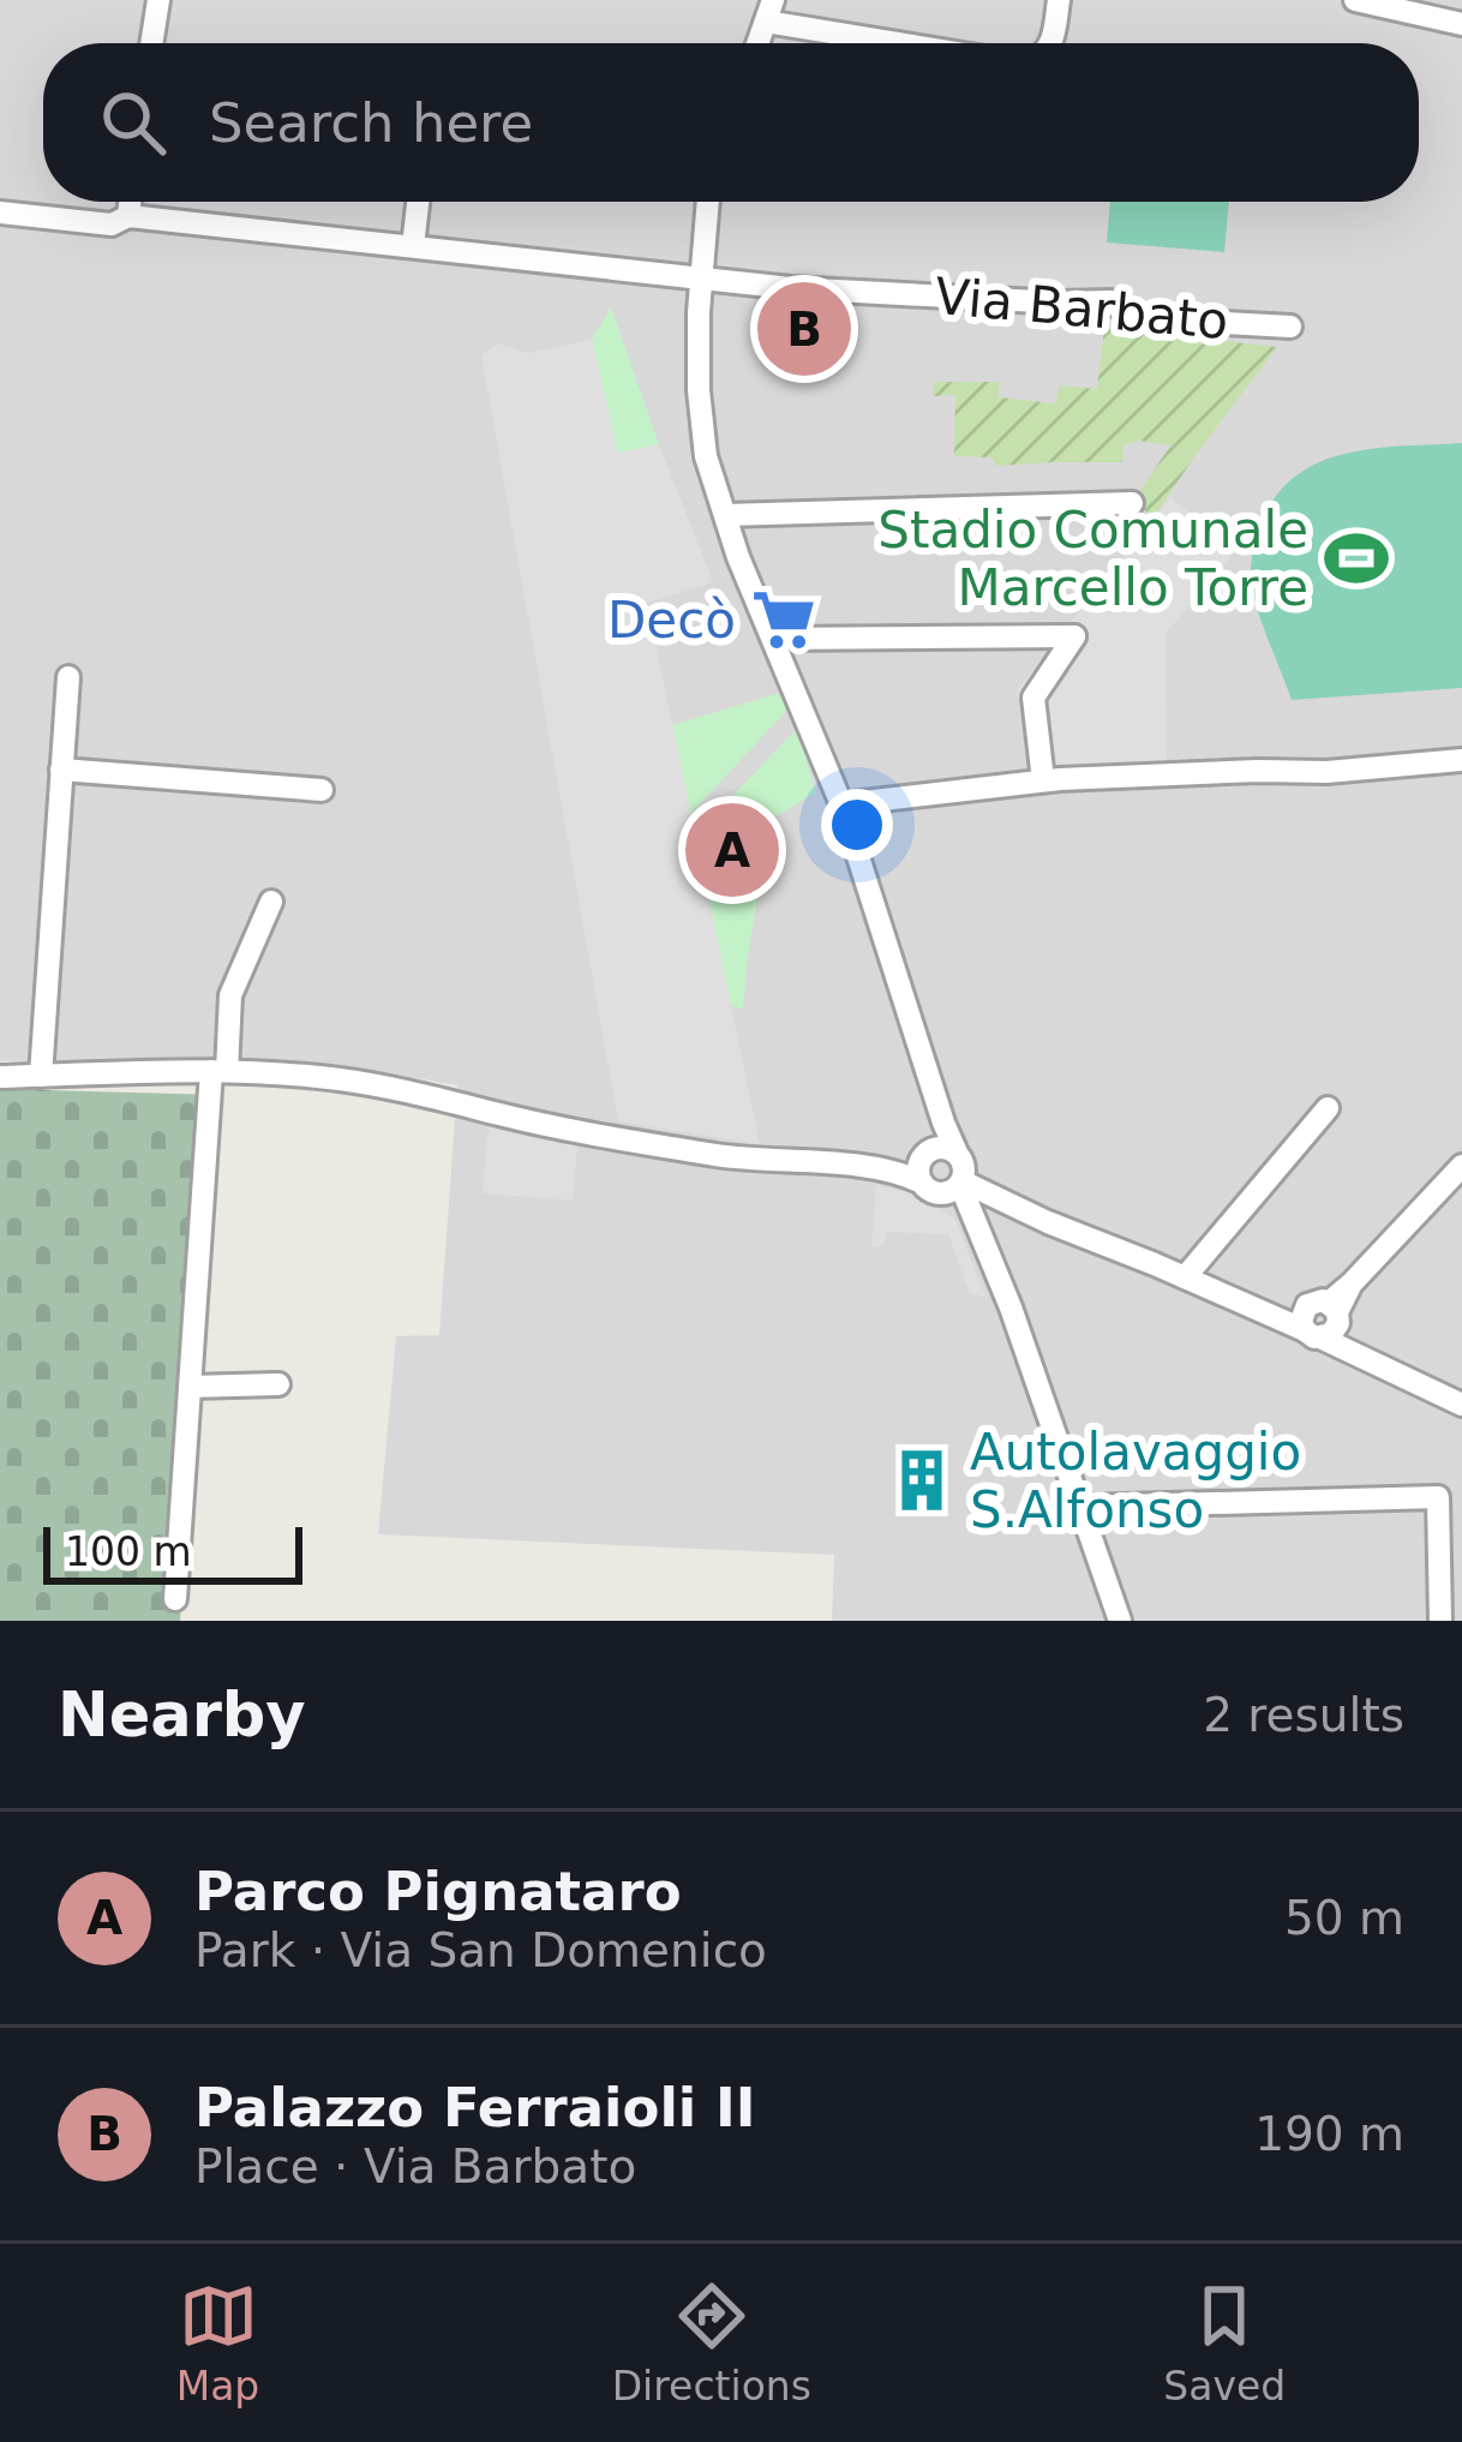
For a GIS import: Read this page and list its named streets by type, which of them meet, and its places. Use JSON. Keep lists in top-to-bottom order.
{
  "streets": {
    "street": ["Via Barbato"]
  },
  "places": {
    "sports": ["Stadio Comunale Marcello Torre"],
    "supermarket": ["Decò"],
    "building": ["Autolavaggio S.Alfonso"]
  },
  "scale_bar": "100 m",
  "page": {
    "search": "Search here",
    "pins": ["B", "A"],
    "scale": "100 m",
    "heading": ["Nearby", "2 results"],
    "list": [
      {
        "mark": "A",
        "name": "Parco Pignataro",
        "note": "Park · Via San Domenico",
        "value": "50 m"
      },
      {
        "mark": "B",
        "name": "Palazzo Ferraioli II",
        "note": "Place · Via Barbato",
        "value": "190 m"
      }
    ],
    "nav": ["Map", "Directions", "Saved"]
  }
}
